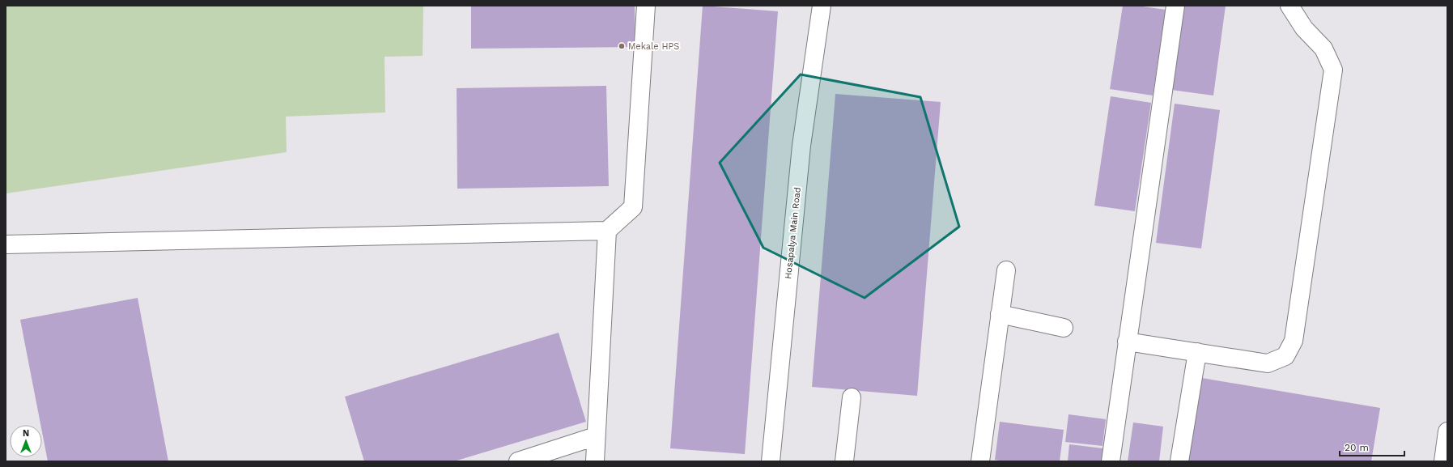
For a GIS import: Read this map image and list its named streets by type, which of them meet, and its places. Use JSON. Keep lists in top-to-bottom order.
{
  "streets": {
    "street": ["Hosapalya Main Road"]
  },
  "places": ["Mekale HPS"],
  "scale_bar": "20 m",
  "north": "top"
}
